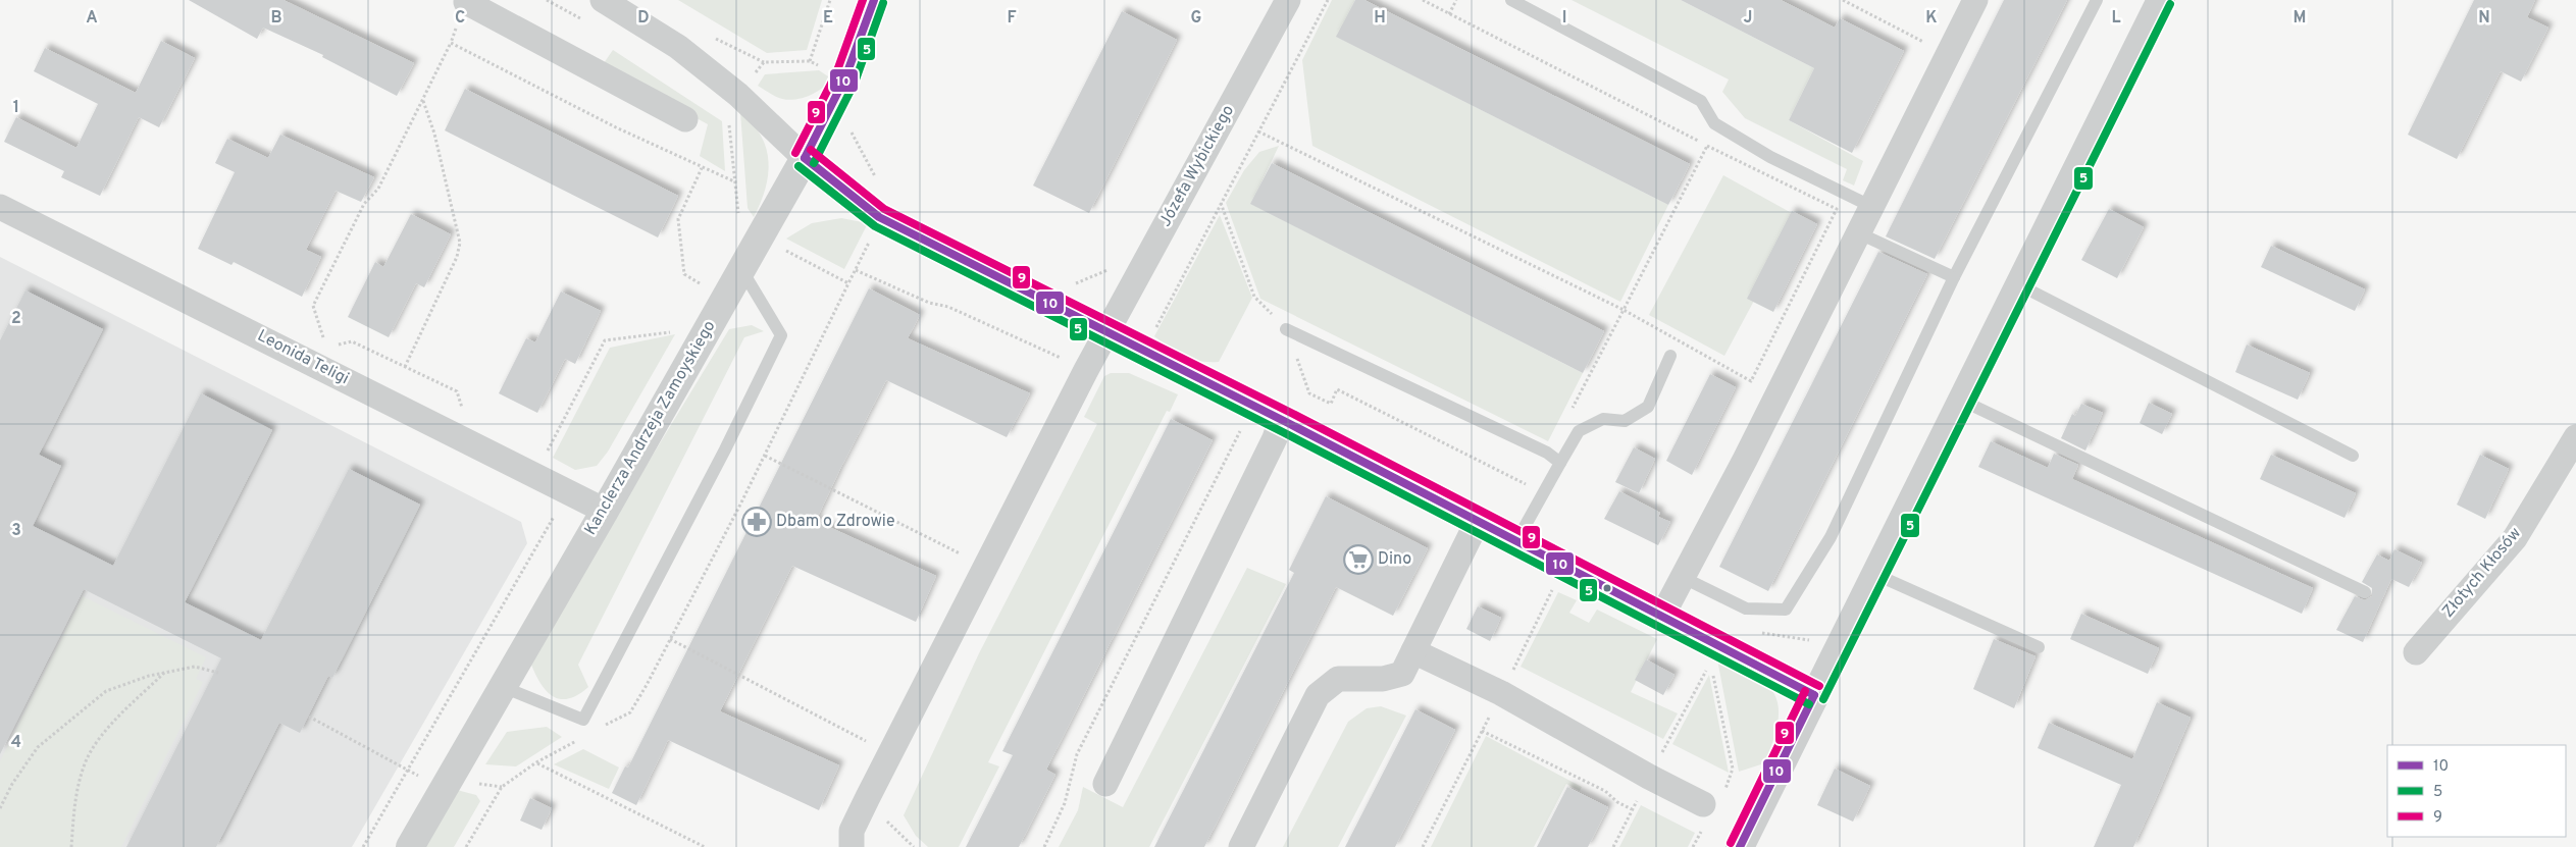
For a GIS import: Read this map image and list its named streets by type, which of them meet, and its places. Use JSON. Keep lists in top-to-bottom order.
{
  "streets": {
    "street": [
      "Józefa Wybickiego",
      "Leonida Teligi",
      "Kanclerza Andrzeja Zamoyskiego",
      "Złotych Kłosów"
    ]
  },
  "crossings": [
    ["Leonida Teligi", "Kanclerza Andrzeja Zamoyskiego"]
  ],
  "places": {
    "pharmacy": ["Dbam o Zdrowie"],
    "supermarket": ["Dino"]
  },
  "lines": ["transit line 10", "transit line 9", "transit line 5"],
  "legend": ["10", "5", "9"],
  "grid": {
    "columns": [
      "A",
      "B",
      "C",
      "D",
      "E",
      "F",
      "G",
      "H",
      "I",
      "J",
      "K",
      "L",
      "M",
      "N"
    ],
    "rows": [
      "1",
      "2",
      "3",
      "4"
    ]
  }
}
